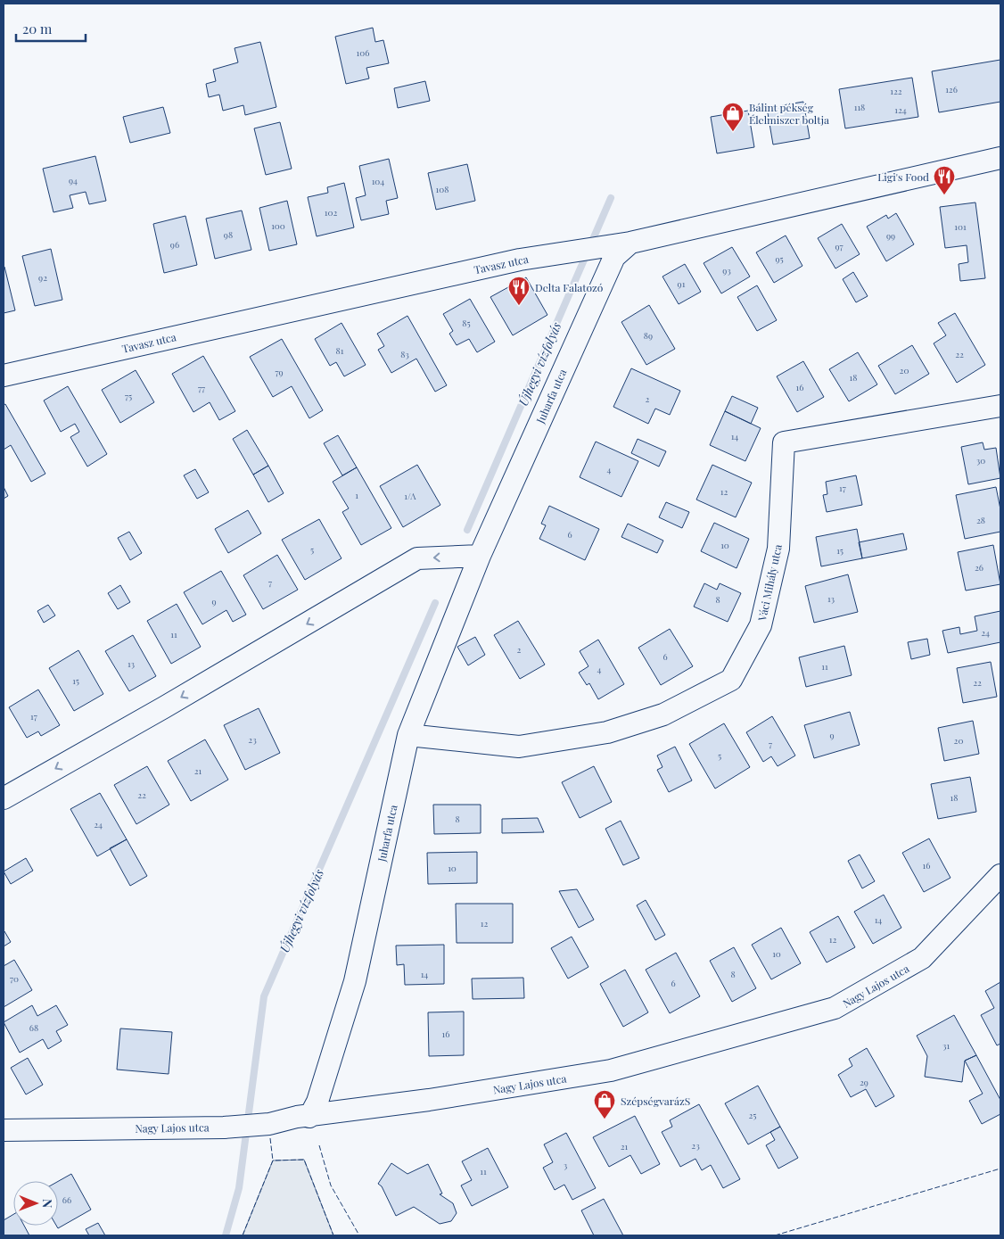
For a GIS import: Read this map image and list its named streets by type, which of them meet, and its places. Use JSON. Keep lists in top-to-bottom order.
{
  "streets": {
    "street": [
      "Tavasz utca",
      "Juharfa utca",
      "Váci Mihály utca",
      "Nagy Lajos utca"
    ]
  },
  "crossings": [
    ["Tavasz utca", "Juharfa utca"],
    ["Juharfa utca", "Váci Mihály utca"],
    ["Juharfa utca", "Nagy Lajos utca"]
  ],
  "water": ["Újhegyi vízfolyás"],
  "places": {
    "shop": ["Bálint pékség Élelmiszer boltja", "SzépségvarázS"],
    "restaurant": ["Ligi's Food", "Delta Falatozó"]
  },
  "house_numbers": [
    "106",
    "126",
    "122",
    "118",
    "124",
    "94",
    "104",
    "108",
    "102",
    "100",
    "101",
    "98",
    "99",
    "96",
    "97",
    "95",
    "93",
    "92",
    "91",
    "85",
    "89",
    "81",
    "83",
    "22",
    "20",
    "79",
    "18",
    "16",
    "77",
    "75",
    "2",
    "14",
    "30",
    "4",
    "17",
    "12",
    "1",
    "1/A",
    "28",
    "6",
    "10",
    "5",
    "15",
    "26",
    "7",
    "13",
    "8",
    "9",
    "24",
    "11",
    "2",
    "6",
    "13",
    "11",
    "4",
    "15",
    "22",
    "17",
    "9",
    "23",
    "20",
    "7",
    "5",
    "21",
    "22",
    "18",
    "8",
    "24",
    "16",
    "10",
    "14",
    "12",
    "12",
    "10",
    "14",
    "8",
    "70",
    "6",
    "68",
    "16",
    "31",
    "29",
    "25",
    "23",
    "21",
    "3",
    "11",
    "66"
  ],
  "scale_bar": "20 m",
  "north": "right"
}
